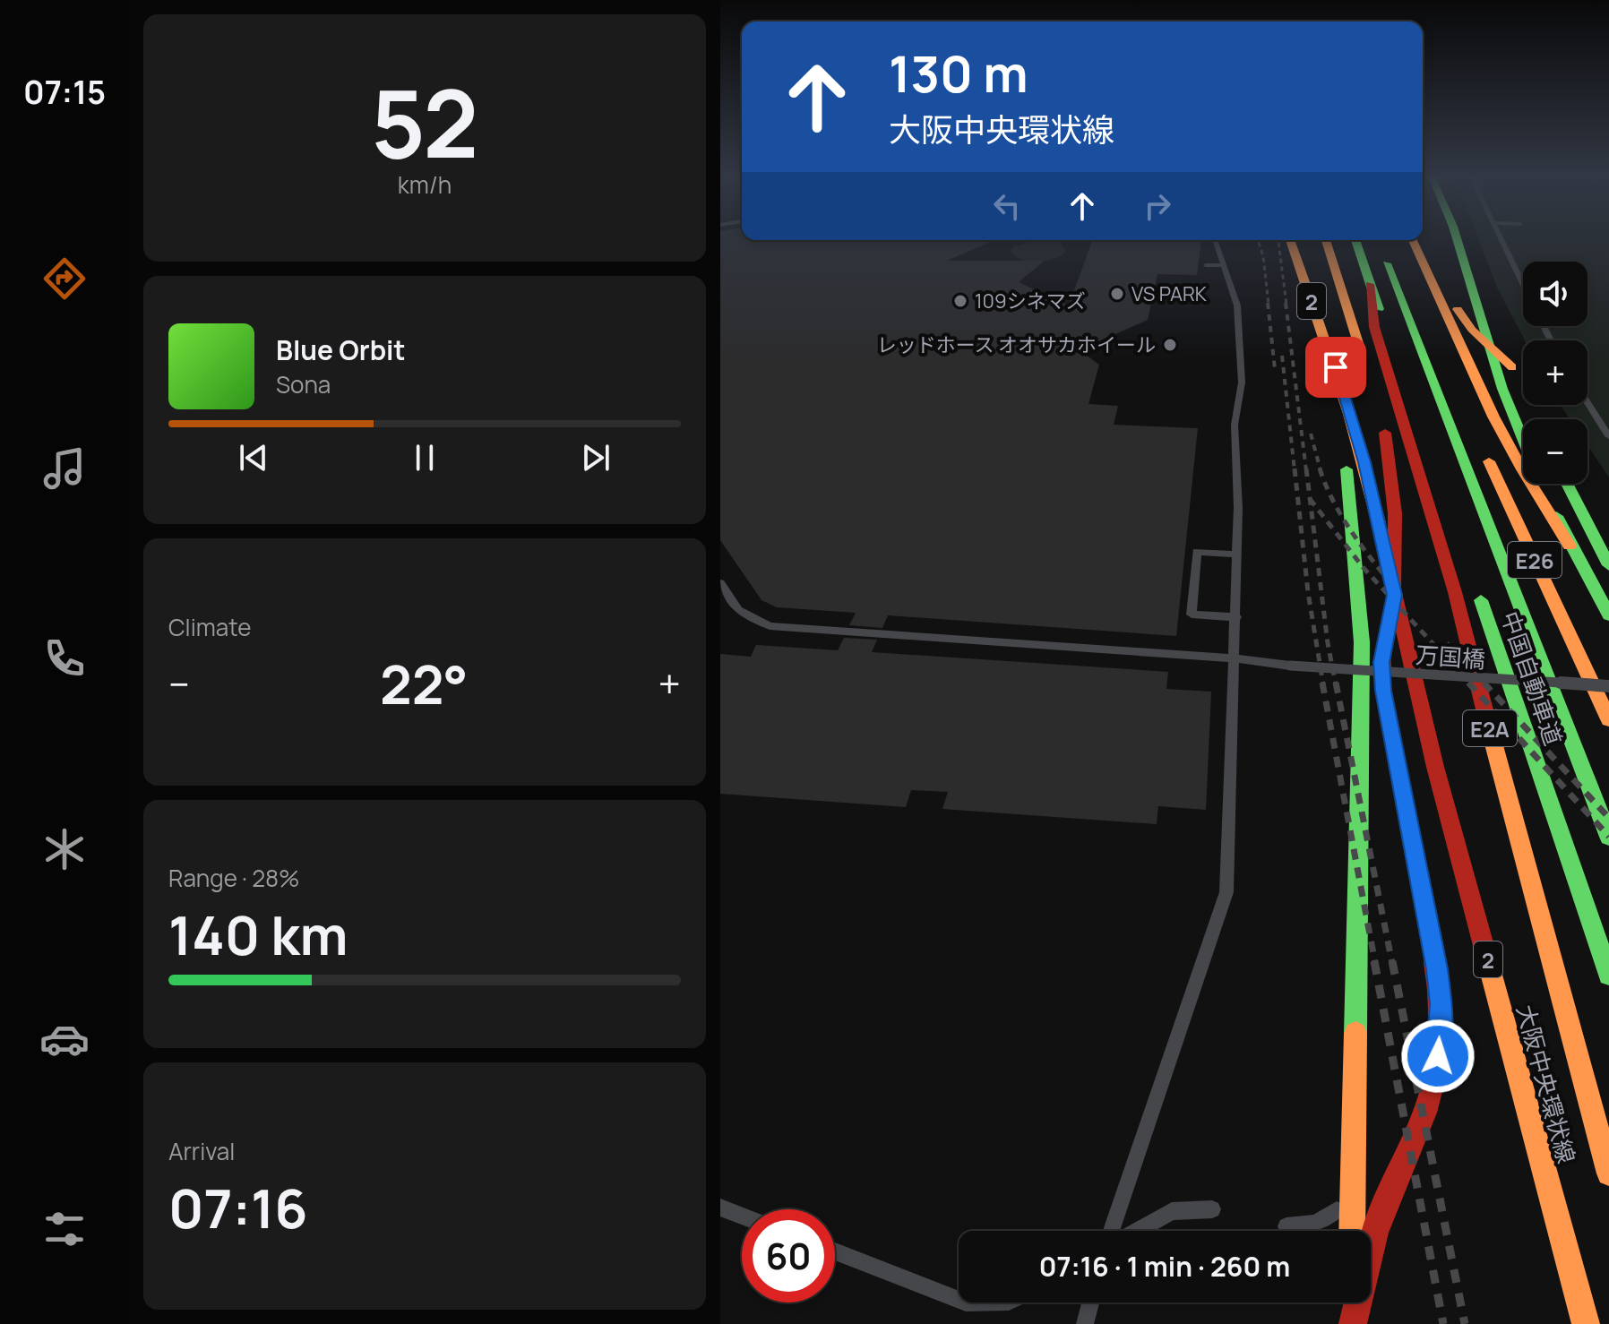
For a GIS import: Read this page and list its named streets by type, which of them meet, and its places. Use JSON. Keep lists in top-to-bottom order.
{
  "streets": {
    "main road": [
      "2",
      "E26",
      "中国自動車道",
      "E2A",
      "大阪中央環状線"
    ],
    "lane": ["万国橋"]
  },
  "places": ["VS PARK", "109シネマズ", "レッドホース オオサカホイール"],
  "page": {
    "tabs": "07:15",
    "tile": [
      ["52", "km/h"],
      "Climate",
      ["Range · 28%", "140 km"],
      ["Arrival", "07:16"]
    ],
    "turn": ["130 m", "大阪中央環状線"],
    "map_buttons": ["+", "−"],
    "song": ["Blue Orbit", "Sona"],
    "heat": ["−", "22°", "+"],
    "limit": "60",
    "trip": "07:16 · 1 min · 260 m"
  }
}
